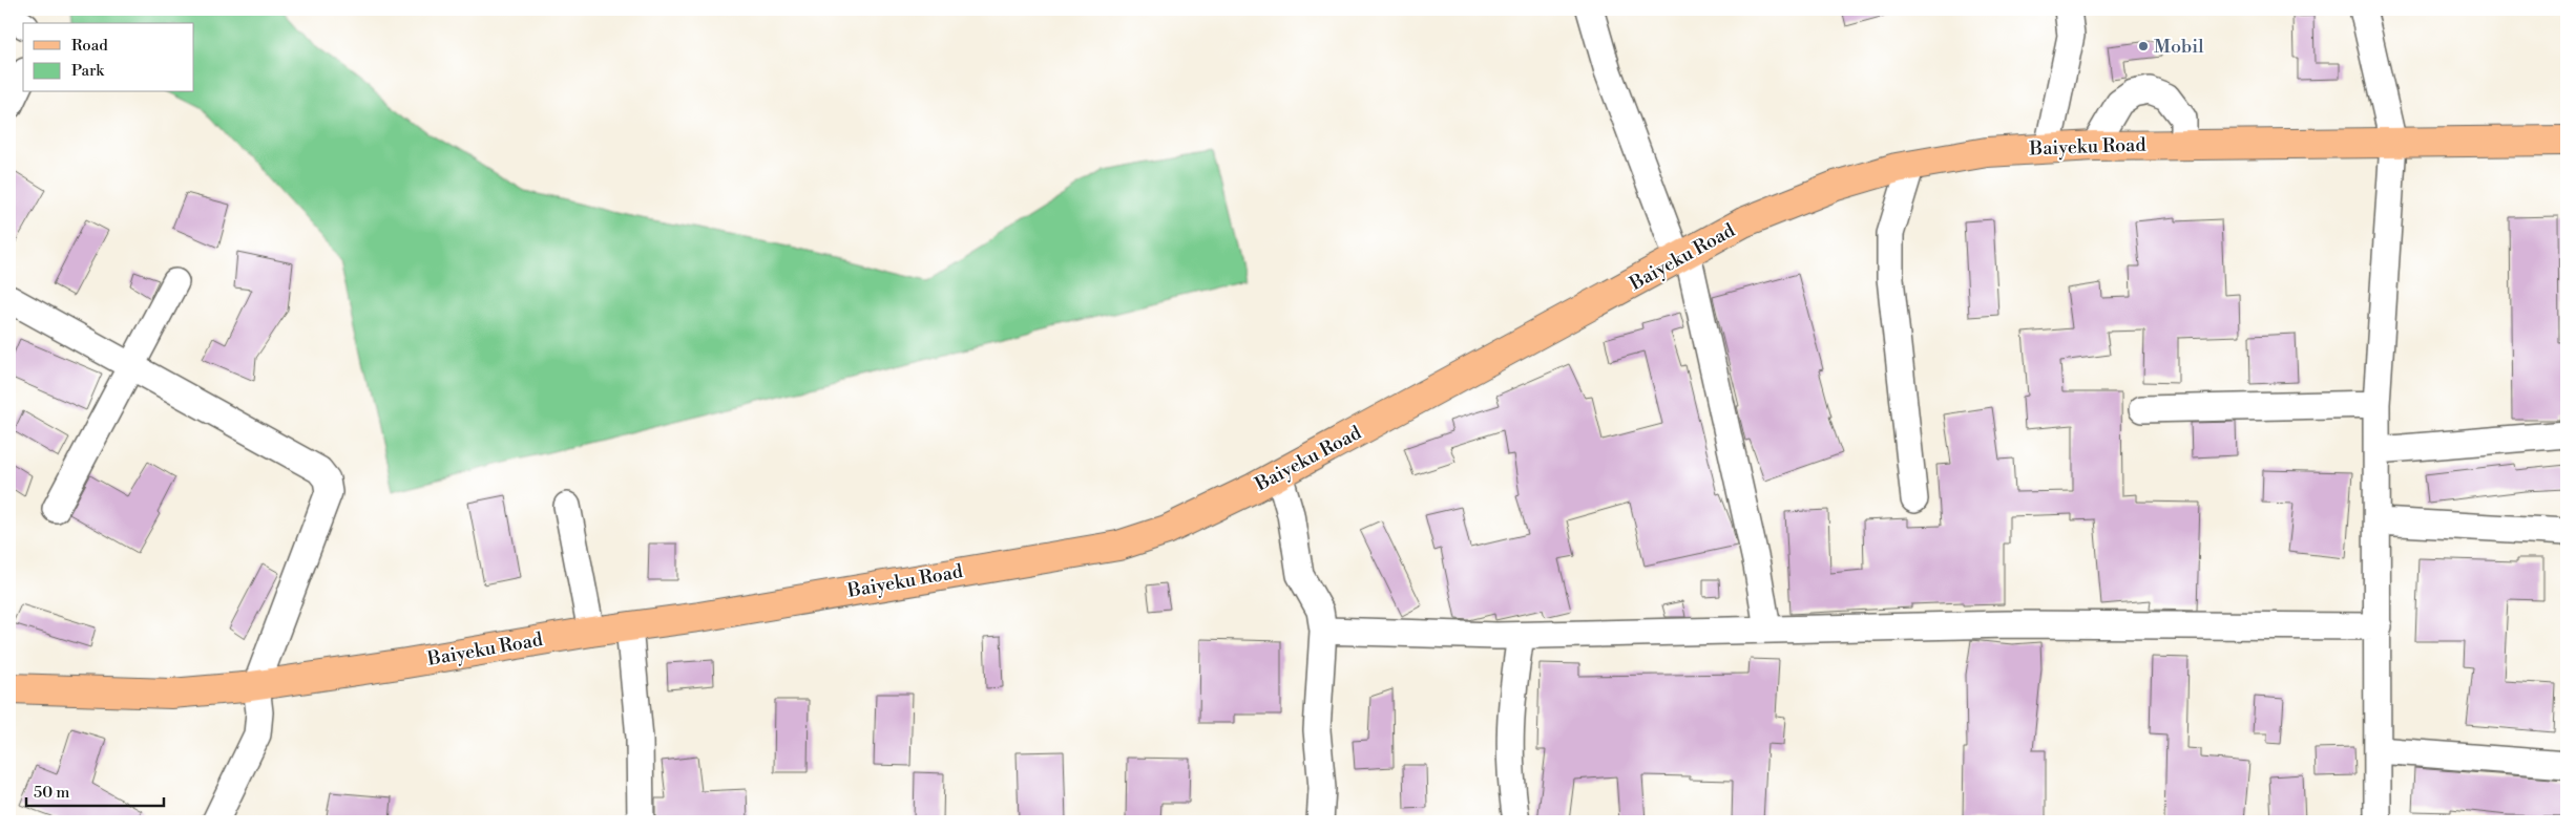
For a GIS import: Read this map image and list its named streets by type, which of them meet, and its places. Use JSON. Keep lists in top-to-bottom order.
{
  "streets": {
    "main road": ["Baiyeku Road"]
  },
  "places": ["Mobil"],
  "legend": ["Road", "Park"],
  "scale_bar": "50 m"
}
